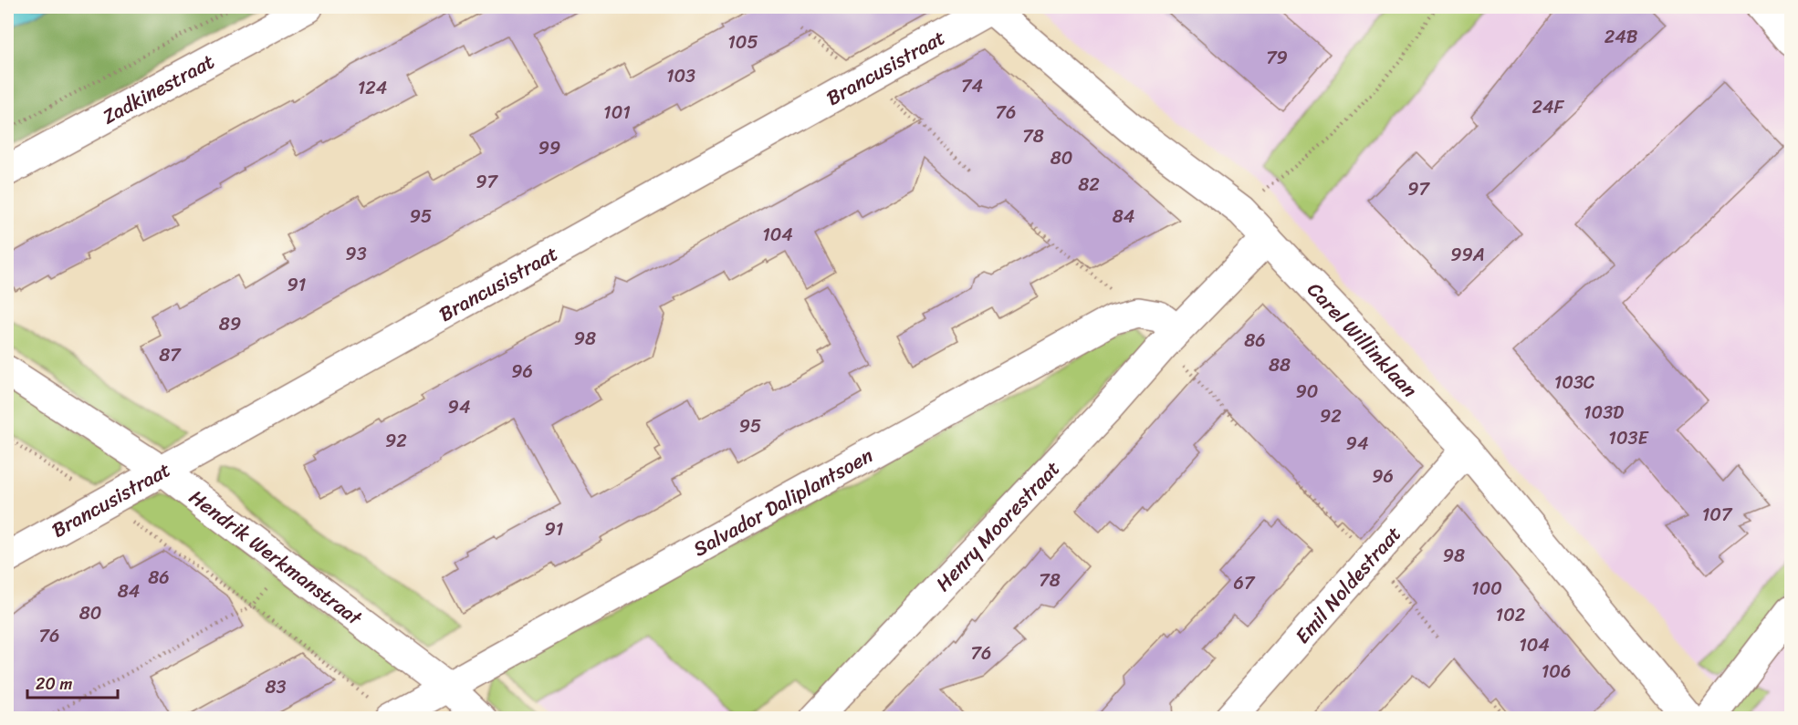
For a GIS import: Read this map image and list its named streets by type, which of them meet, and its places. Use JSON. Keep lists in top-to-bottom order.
{
  "streets": {
    "street": [
      "Brancusistraat",
      "Zadkinestraat",
      "Carel Willinklaan",
      "Salvador Daliplantsoen",
      "Henry Moorestraat",
      "Hendrik Werkmanstraat",
      "Emil Noldestraat"
    ]
  },
  "crossings": [
    ["Brancusistraat", "Carel Willinklaan"],
    ["Brancusistraat", "Hendrik Werkmanstraat"],
    ["Carel Willinklaan", "Henry Moorestraat"],
    ["Carel Willinklaan", "Emil Noldestraat"],
    ["Salvador Daliplantsoen", "Hendrik Werkmanstraat"]
  ],
  "house_numbers": [
    "24B",
    "105",
    "79",
    "103",
    "74",
    "124",
    "24F",
    "101",
    "76",
    "78",
    "99",
    "80",
    "97",
    "82",
    "97",
    "95",
    "84",
    "104",
    "93",
    "99A",
    "91",
    "89",
    "98",
    "86",
    "87",
    "88",
    "96",
    "103C",
    "90",
    "94",
    "103D",
    "92",
    "95",
    "103E",
    "92",
    "94",
    "96",
    "107",
    "91",
    "98",
    "86",
    "78",
    "67",
    "100",
    "84",
    "80",
    "102",
    "76",
    "104",
    "76",
    "106",
    "83"
  ],
  "scale_bar": "20 m"
}
